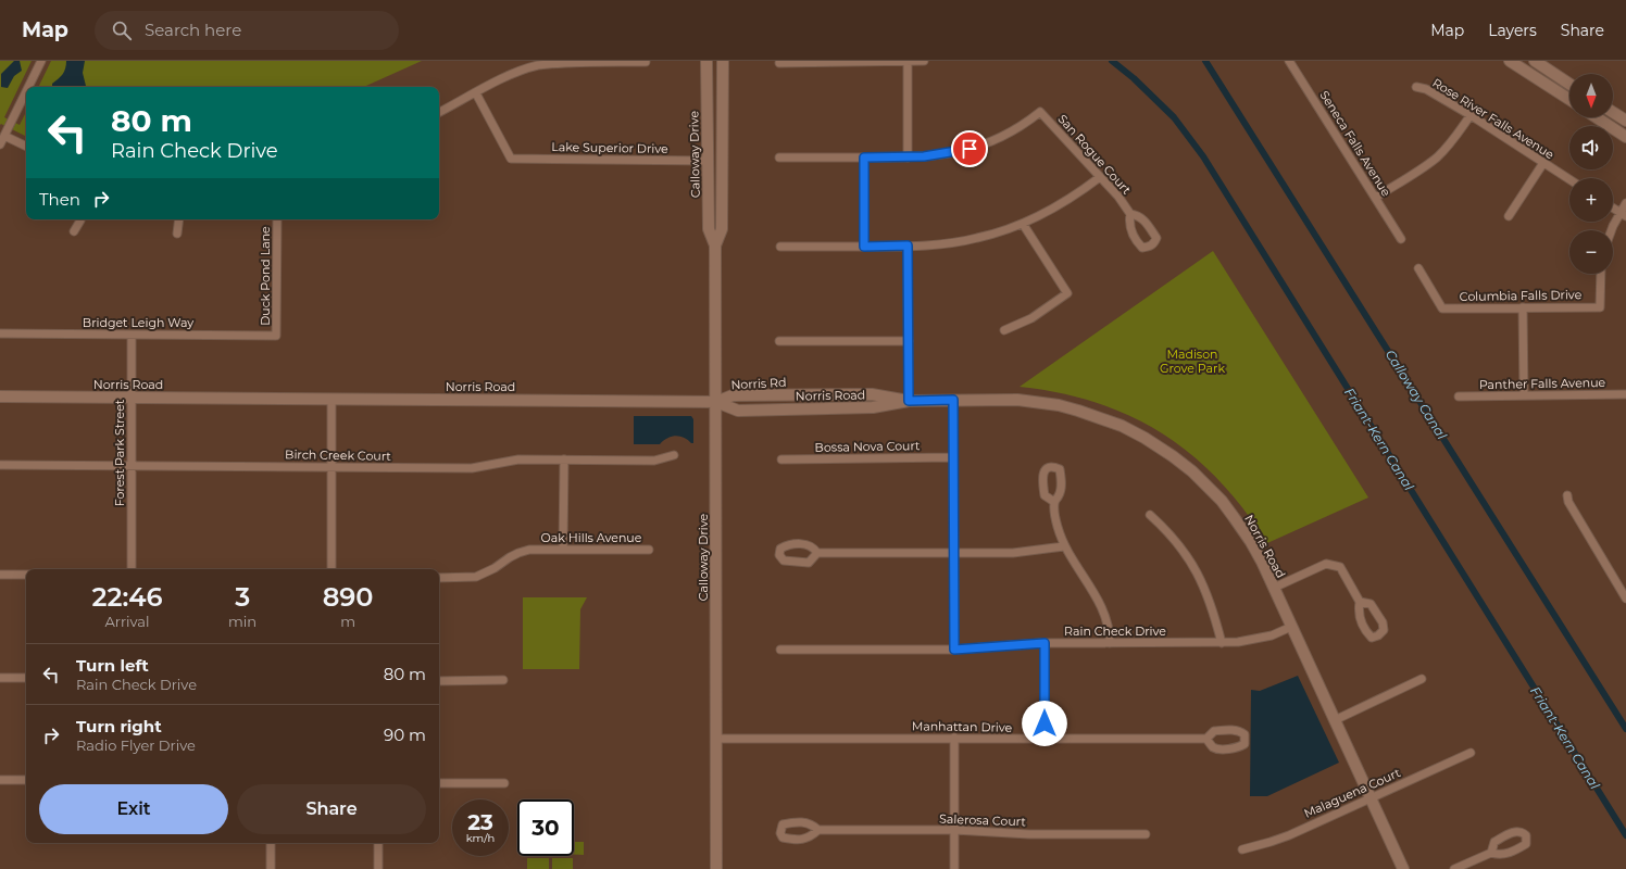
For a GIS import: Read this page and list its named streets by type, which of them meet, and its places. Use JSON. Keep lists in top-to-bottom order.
{
  "streets": {
    "street": [
      "Rose River Falls Avenue",
      "Seneca Falls Avenue",
      "Lake Superior Drive",
      "Calloway Drive",
      "San Rogue Court",
      "Duck Pond Lane",
      "Columbia Falls Drive",
      "Bridget Leigh Way",
      "Norris Rd",
      "Panther Falls Avenue",
      "Norris Road",
      "Bossa Nova Court",
      "Forest Park Street",
      "Birch Creek Court",
      "Oak Hills Avenue",
      "Rain Check Drive",
      "Manhattan Drive",
      "Malaguena Court",
      "Salerosa Court"
    ]
  },
  "crossings": [
    ["Lake Superior Drive", "Calloway Drive"],
    ["Calloway Drive", "Norris Rd"],
    ["Calloway Drive", "Norris Road"],
    ["Calloway Drive", "Manhattan Drive"],
    ["Duck Pond Lane", "Bridget Leigh Way"],
    ["Bridget Leigh Way", "Forest Park Street"],
    ["Norris Rd", "Norris Road"],
    ["Norris Road", "Forest Park Street"],
    ["Norris Road", "Rain Check Drive"],
    ["Norris Road", "Malaguena Court"],
    ["Forest Park Street", "Birch Creek Court"]
  ],
  "water": ["Calloway Canal", "Friant-Kern Canal"],
  "parks": ["Madison Grove Park"],
  "north": "bottom",
  "page": {
    "header": "Map",
    "search": "Search here",
    "nav": ["Map", "Layers", "Share"],
    "map_buttons": ["+", "−"],
    "turn": ["80 m", "Rain Check Drive"],
    "then": "Then",
    "eta": [
      "22:46",
      "Arrival",
      "3",
      "min",
      "890",
      "m"
    ],
    "list": [
      {
        "name": "Turn left",
        "note": "Rain Check Drive",
        "value": "80 m"
      },
      {
        "name": "Turn right",
        "note": "Radio Flyer Drive",
        "value": "90 m"
      }
    ],
    "buttons": ["Exit", "Share"],
    "speed": "23 km/h",
    "limit": "30"
  }
}
